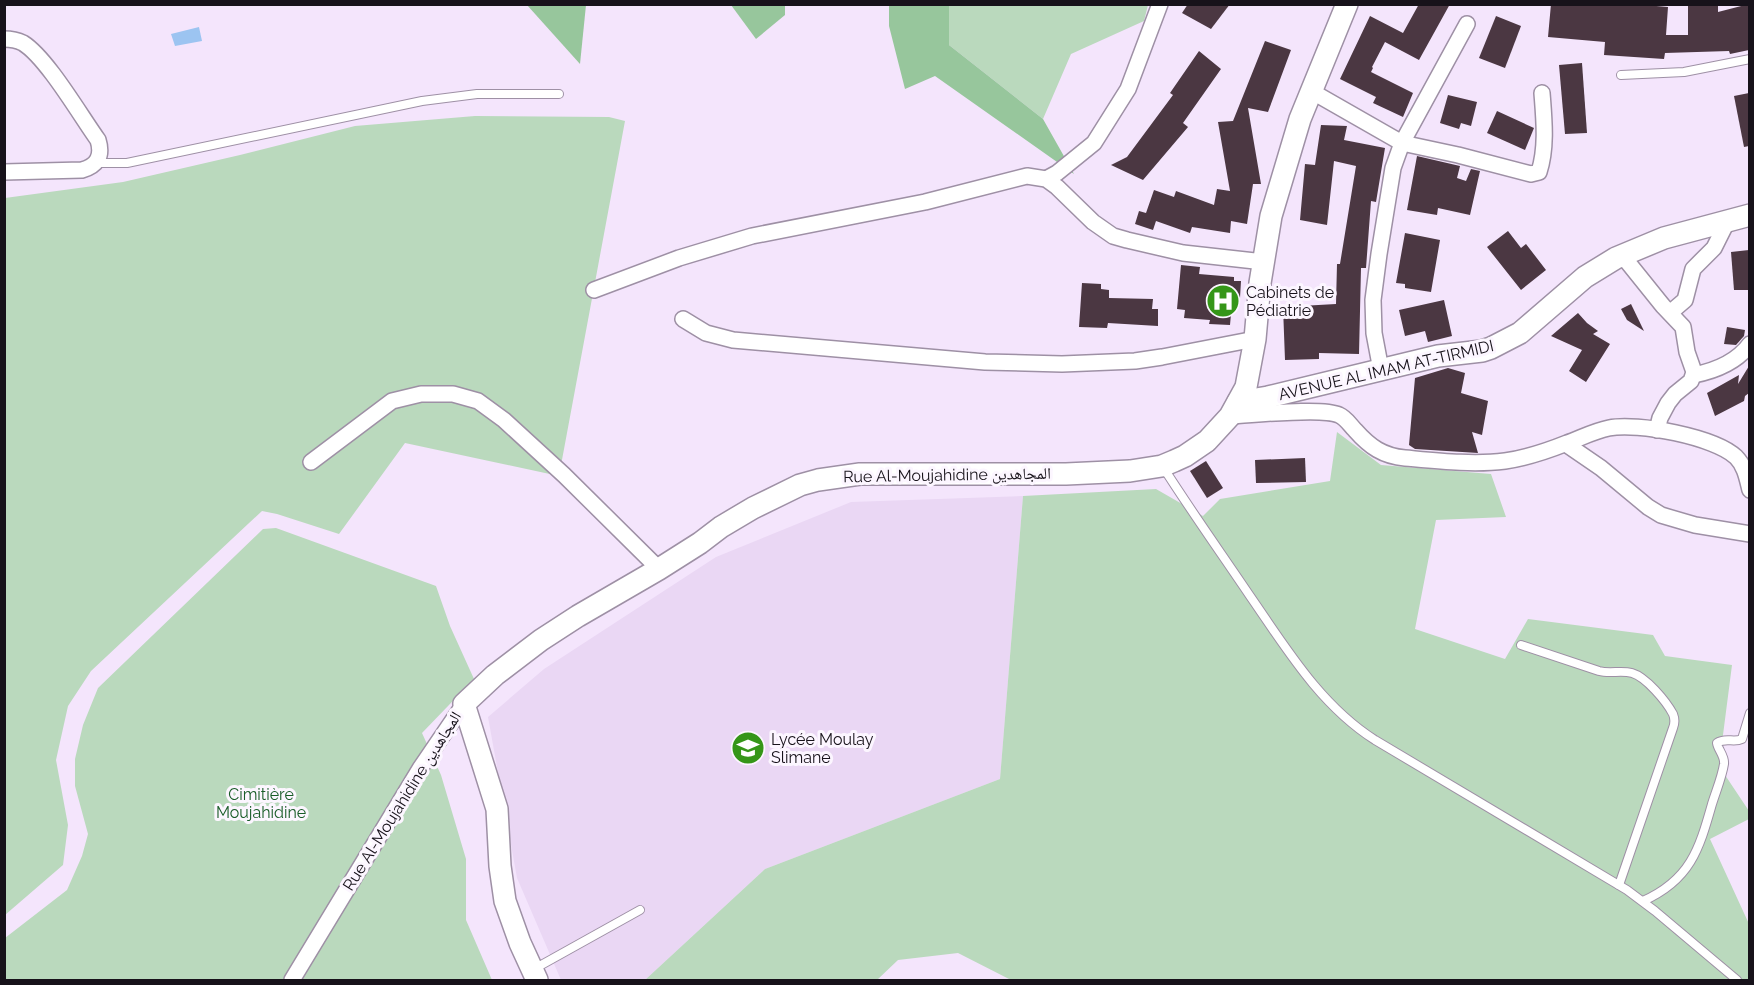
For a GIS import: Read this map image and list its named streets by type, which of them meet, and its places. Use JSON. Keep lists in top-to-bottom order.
{
  "streets": {
    "street": ["AVENUE AL IMAM AT-TIRMIDI", "Rue Al-Moujahidine المجاهدين"]
  },
  "crossings": [
    ["AVENUE AL IMAM AT-TIRMIDI", "Rue Al-Moujahidine المجاهدين"]
  ],
  "parks": ["Cimitière Moujahidine"],
  "places": {
    "hospital": ["Cabinets de Pédiatrie"],
    "school or university": ["Lycée Moulay Slimane"]
  }
}
